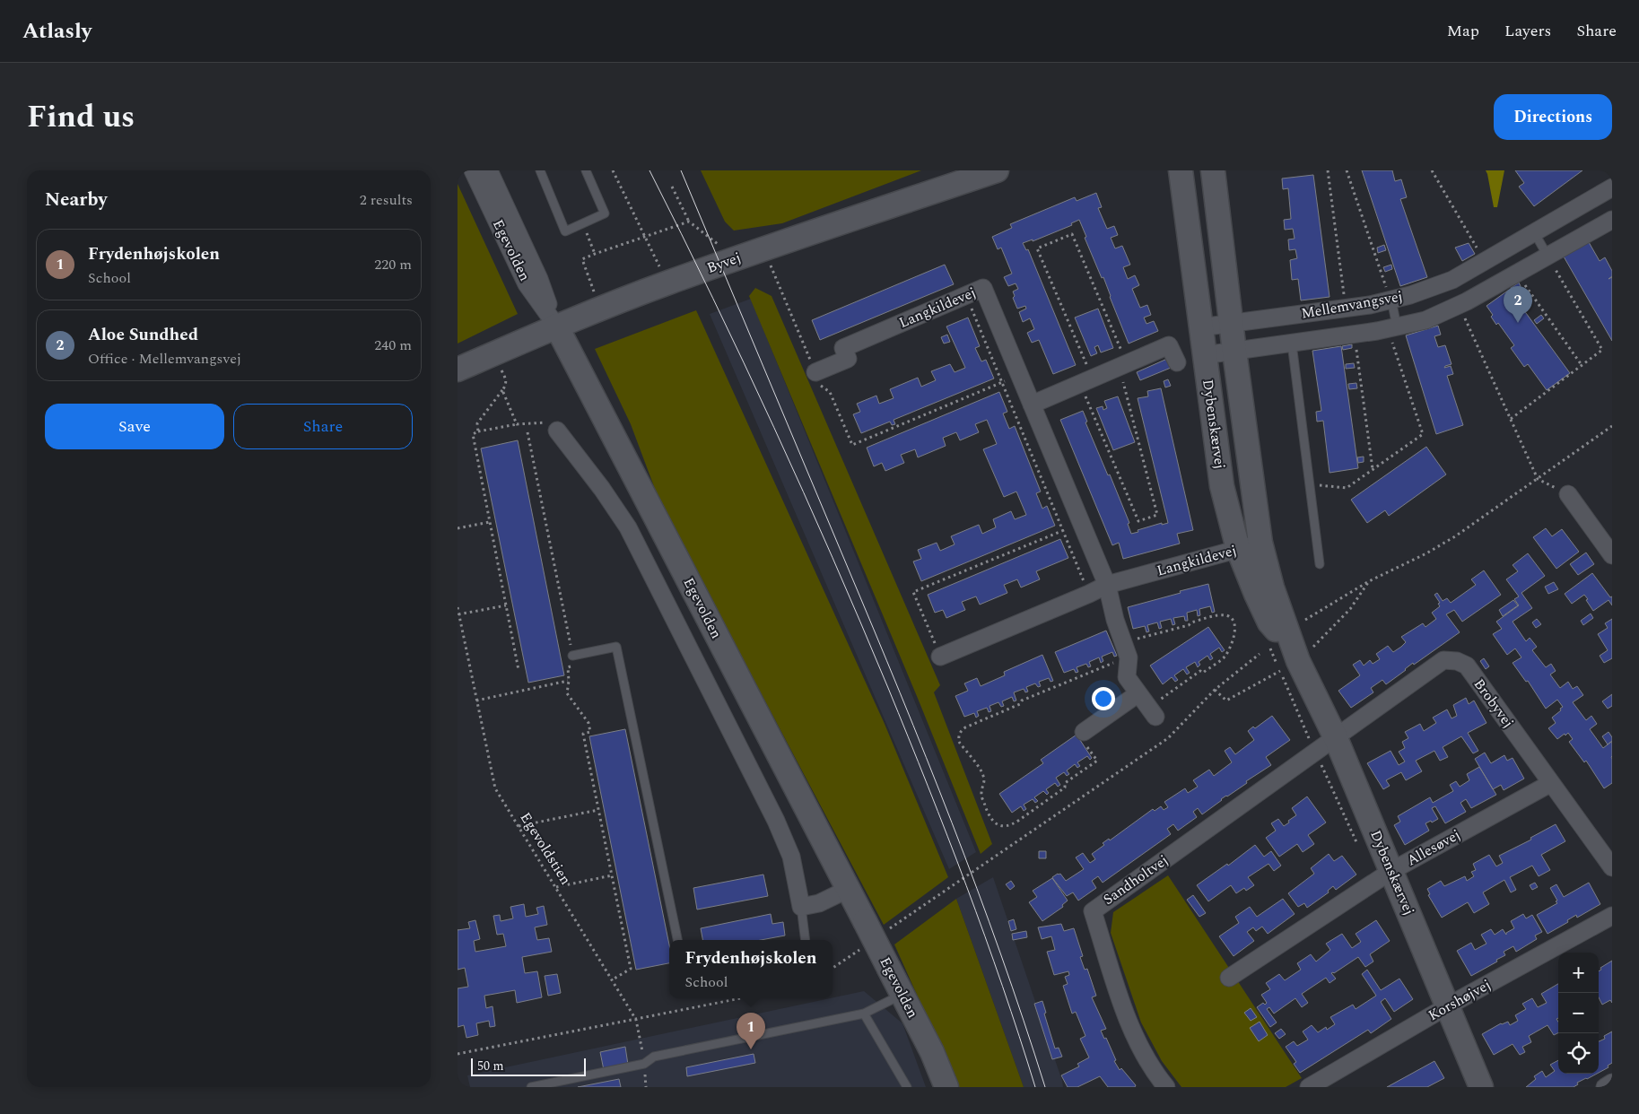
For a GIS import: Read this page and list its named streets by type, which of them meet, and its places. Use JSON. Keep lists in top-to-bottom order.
{
  "streets": {
    "street": [
      "Egevolden",
      "Byvej",
      "Mellemvangsvej",
      "Langkildevej",
      "Dybenskærvej",
      "Brobyvej",
      "Allesøvej",
      "Sandholtvej",
      "Korshøjvej"
    ],
    "path": ["Egevoldstien"]
  },
  "crossings": [
    ["Egevolden", "Byvej"],
    ["Mellemvangsvej", "Dybenskærvej"],
    ["Langkildevej", "Dybenskærvej"],
    ["Dybenskærvej", "Brobyvej"],
    ["Dybenskærvej", "Allesøvej"],
    ["Dybenskærvej", "Sandholtvej"],
    ["Dybenskærvej", "Korshøjvej"],
    ["Brobyvej", "Allesøvej"],
    ["Brobyvej", "Sandholtvej"]
  ],
  "scale_bar": "50 m",
  "page": {
    "header": "Atlasly",
    "nav": ["Map", "Layers", "Share"],
    "title": "Find us",
    "buttons": [
      "Directions",
      ["Save", "Share"]
    ],
    "heading": ["Nearby", "2 results"],
    "list": [
      {
        "mark": "1",
        "name": "Frydenhøjskolen",
        "note": "School",
        "value": "220 m"
      },
      {
        "mark": "2",
        "name": "Aloe Sundhed",
        "note": "Office · Mellemvangsvej",
        "value": "240 m"
      }
    ],
    "pins": ["2", "1"],
    "popup": ["Frydenhøjskolen", "School"],
    "map_buttons": ["+", "−"],
    "scale": "50 m"
  }
}
